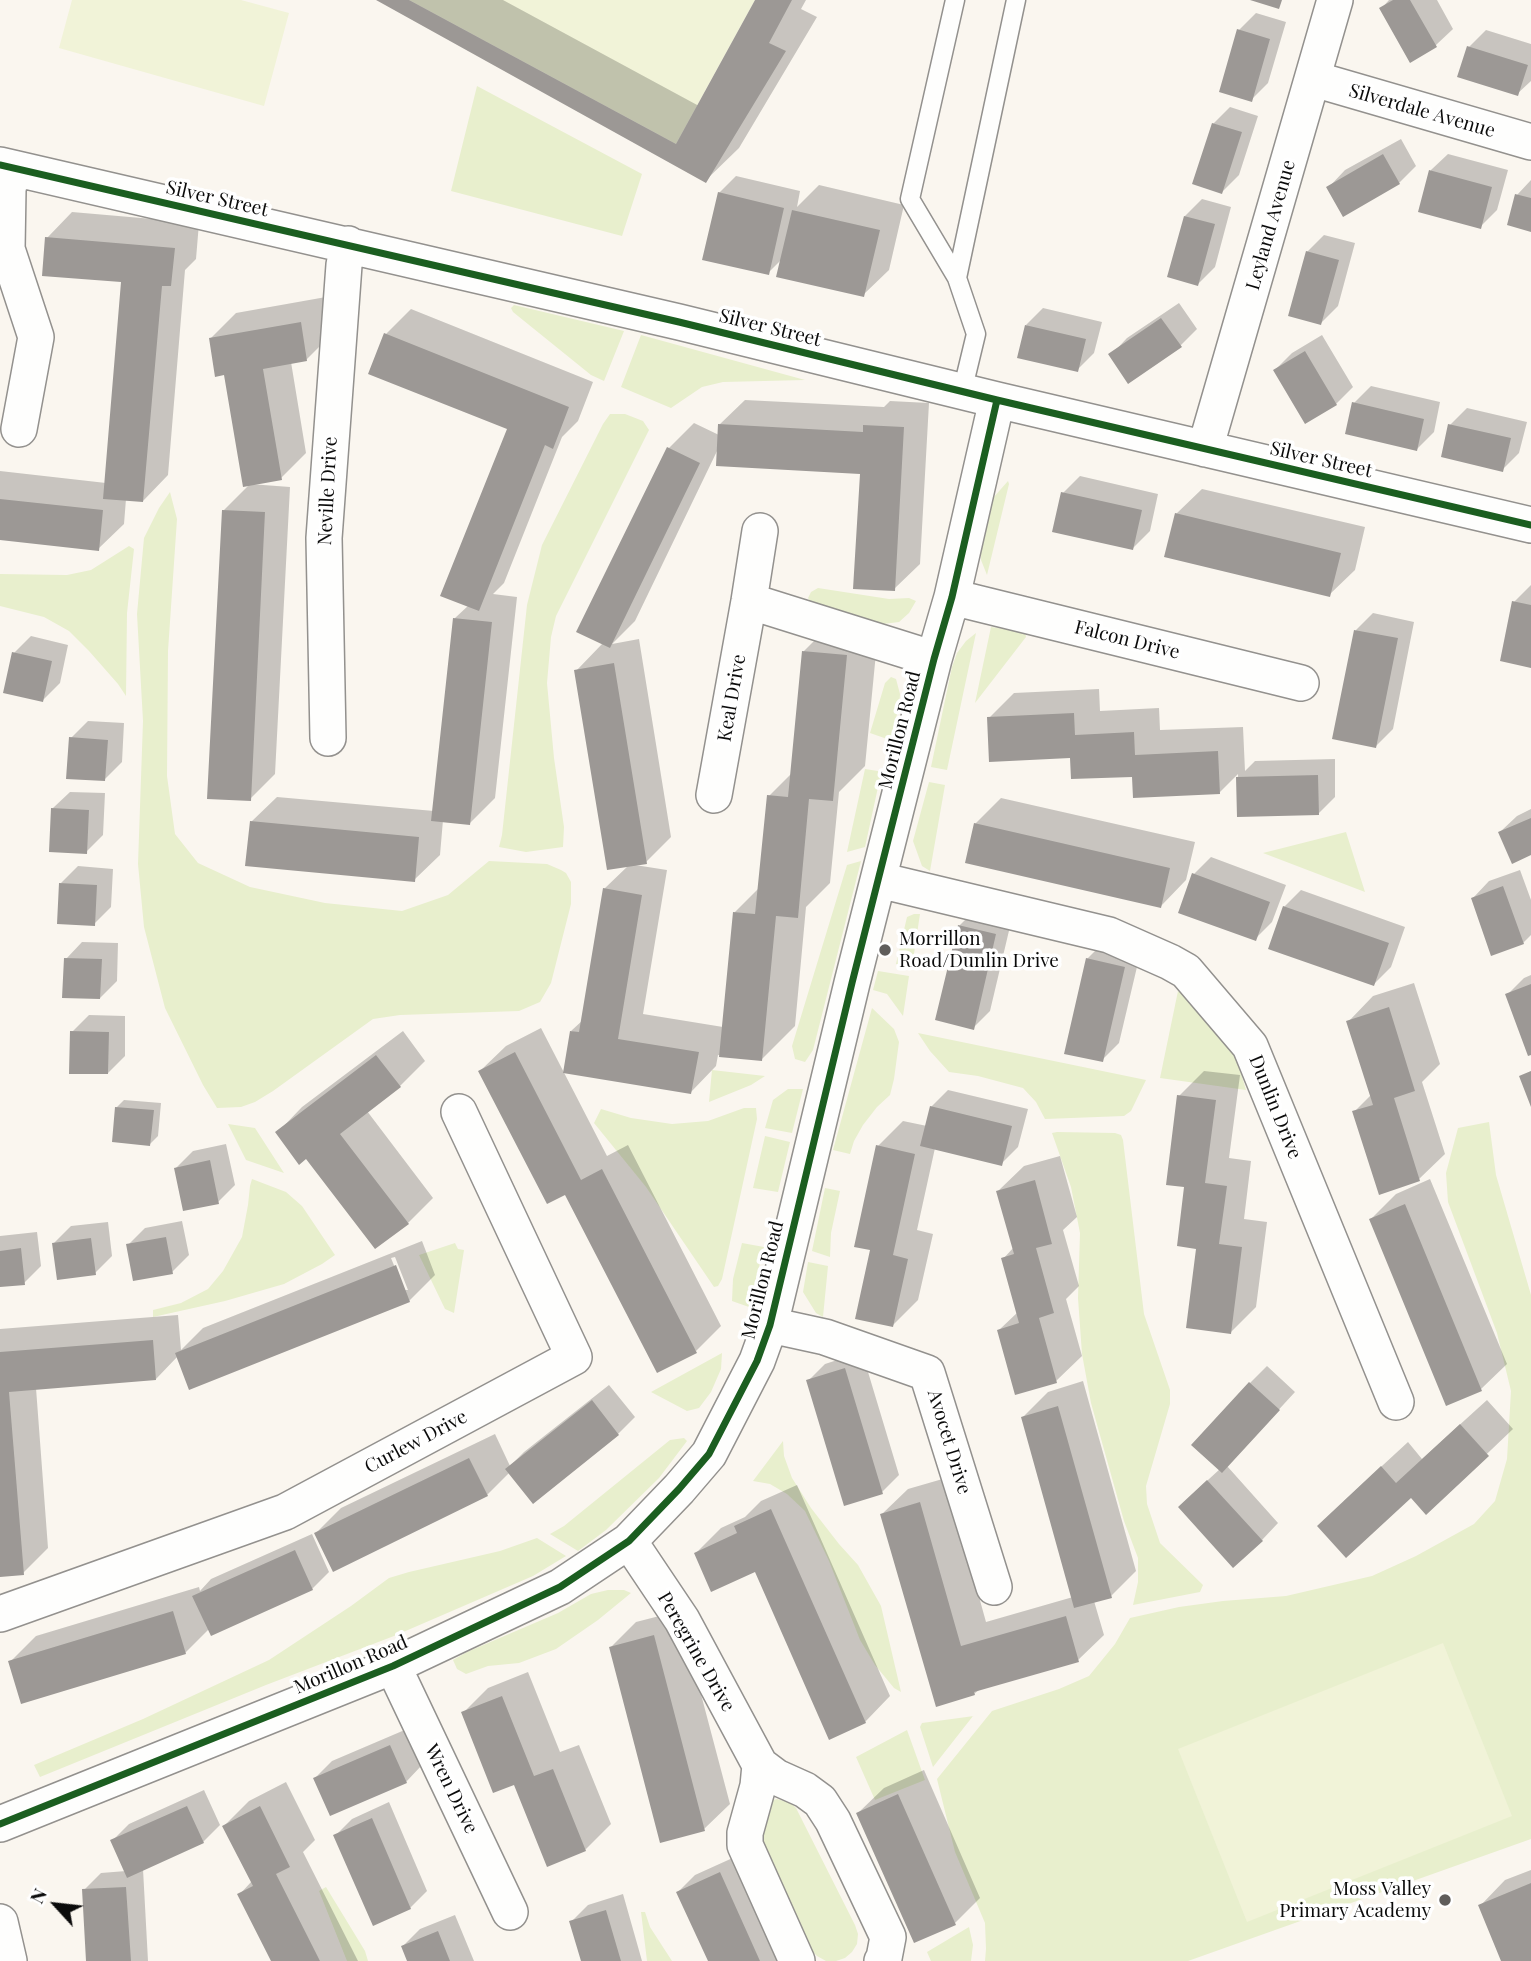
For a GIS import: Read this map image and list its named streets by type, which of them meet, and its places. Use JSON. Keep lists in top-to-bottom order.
{
  "streets": {
    "street": [
      "Silverdale Avenue",
      "Silver Street",
      "Leyland Avenue",
      "Neville Drive",
      "Falcon Drive",
      "Keal Drive",
      "Morillon Road",
      "Dunlin Drive",
      "Curlew Drive",
      "Avocet Drive",
      "Peregrine Drive",
      "Wren Drive"
    ]
  },
  "crossings": [
    ["Silverdale Avenue", "Leyland Avenue"],
    ["Silver Street", "Leyland Avenue"],
    ["Silver Street", "Neville Drive"],
    ["Silver Street", "Morillon Road"],
    ["Falcon Drive", "Morillon Road"],
    ["Morillon Road", "Dunlin Drive"],
    ["Morillon Road", "Avocet Drive"],
    ["Morillon Road", "Peregrine Drive"],
    ["Morillon Road", "Wren Drive"]
  ],
  "places": ["Morrillon Road/Dunlin Drive", "Moss Valley Primary Academy"],
  "north": "top left"
}
